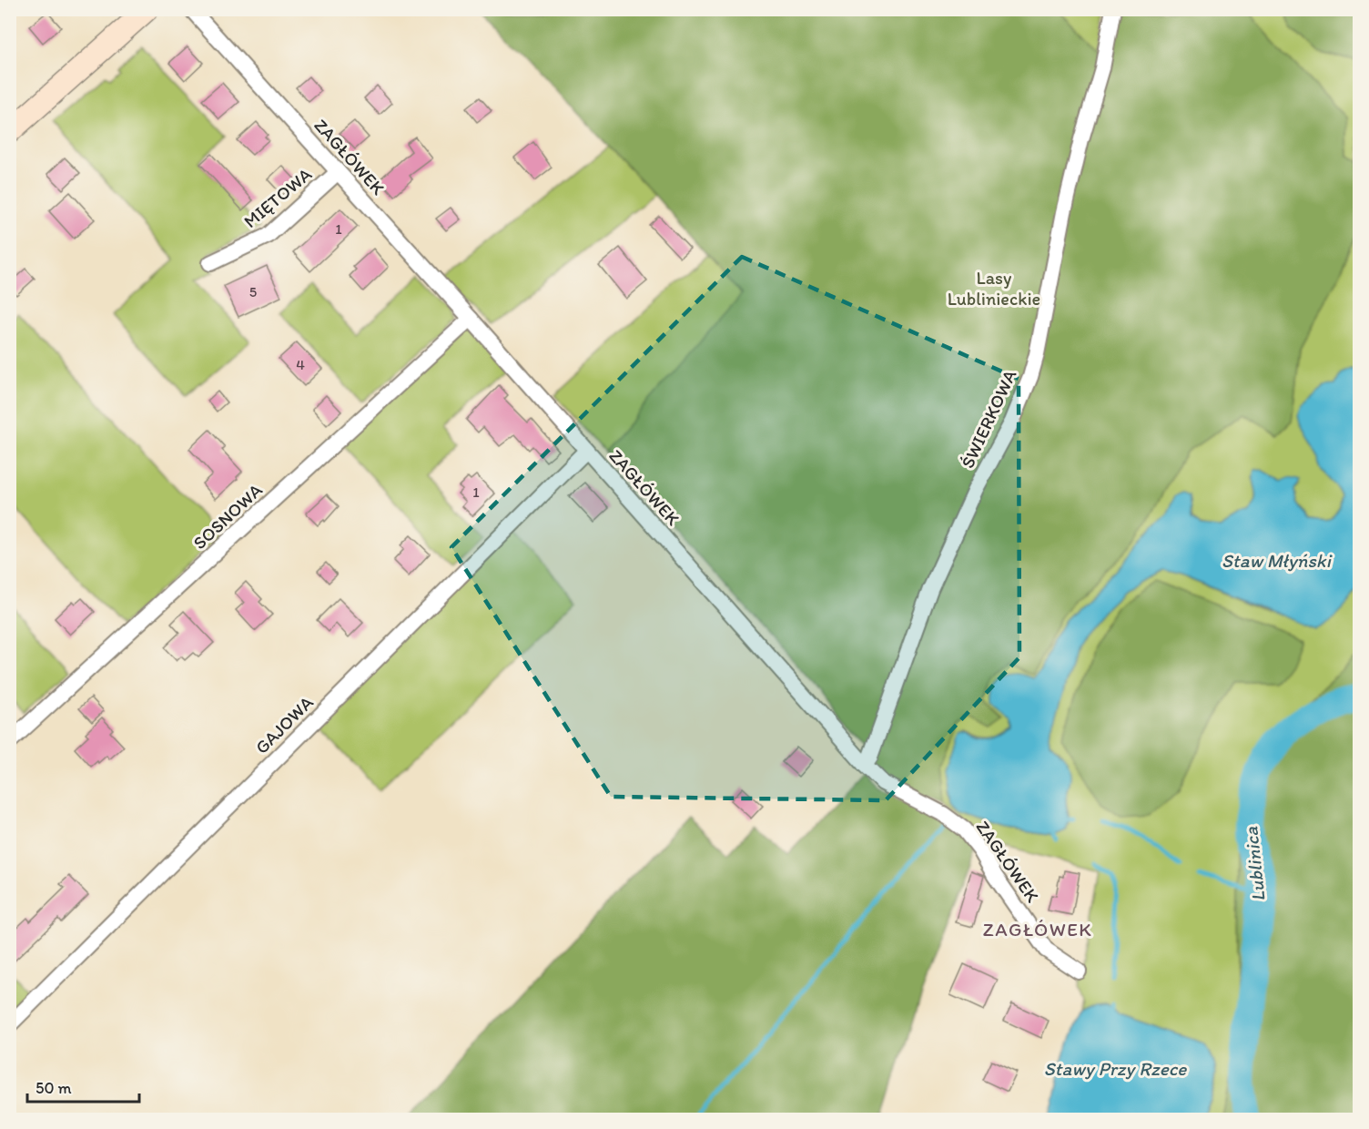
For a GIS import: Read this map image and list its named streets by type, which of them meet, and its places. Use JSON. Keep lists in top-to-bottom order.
{
  "streets": {
    "street": [
      "ZAGŁÓWEK",
      "MIĘTOWA",
      "ŚWIERKOWA",
      "SOSNOWA",
      "GAJOWA"
    ]
  },
  "crossings": [
    ["ZAGŁÓWEK", "MIĘTOWA"],
    ["ZAGŁÓWEK", "ŚWIERKOWA"],
    ["ZAGŁÓWEK", "SOSNOWA"],
    ["ZAGŁÓWEK", "GAJOWA"]
  ],
  "districts": ["ZAGŁÓWEK"],
  "water": ["Staw Młyński", "Lublinica", "Stawy Przy Rzece"],
  "parks": ["Lasy Lublinieckie"],
  "house_numbers": [
    "1",
    "5",
    "4",
    "1"
  ],
  "scale_bar": "50 m"
}
